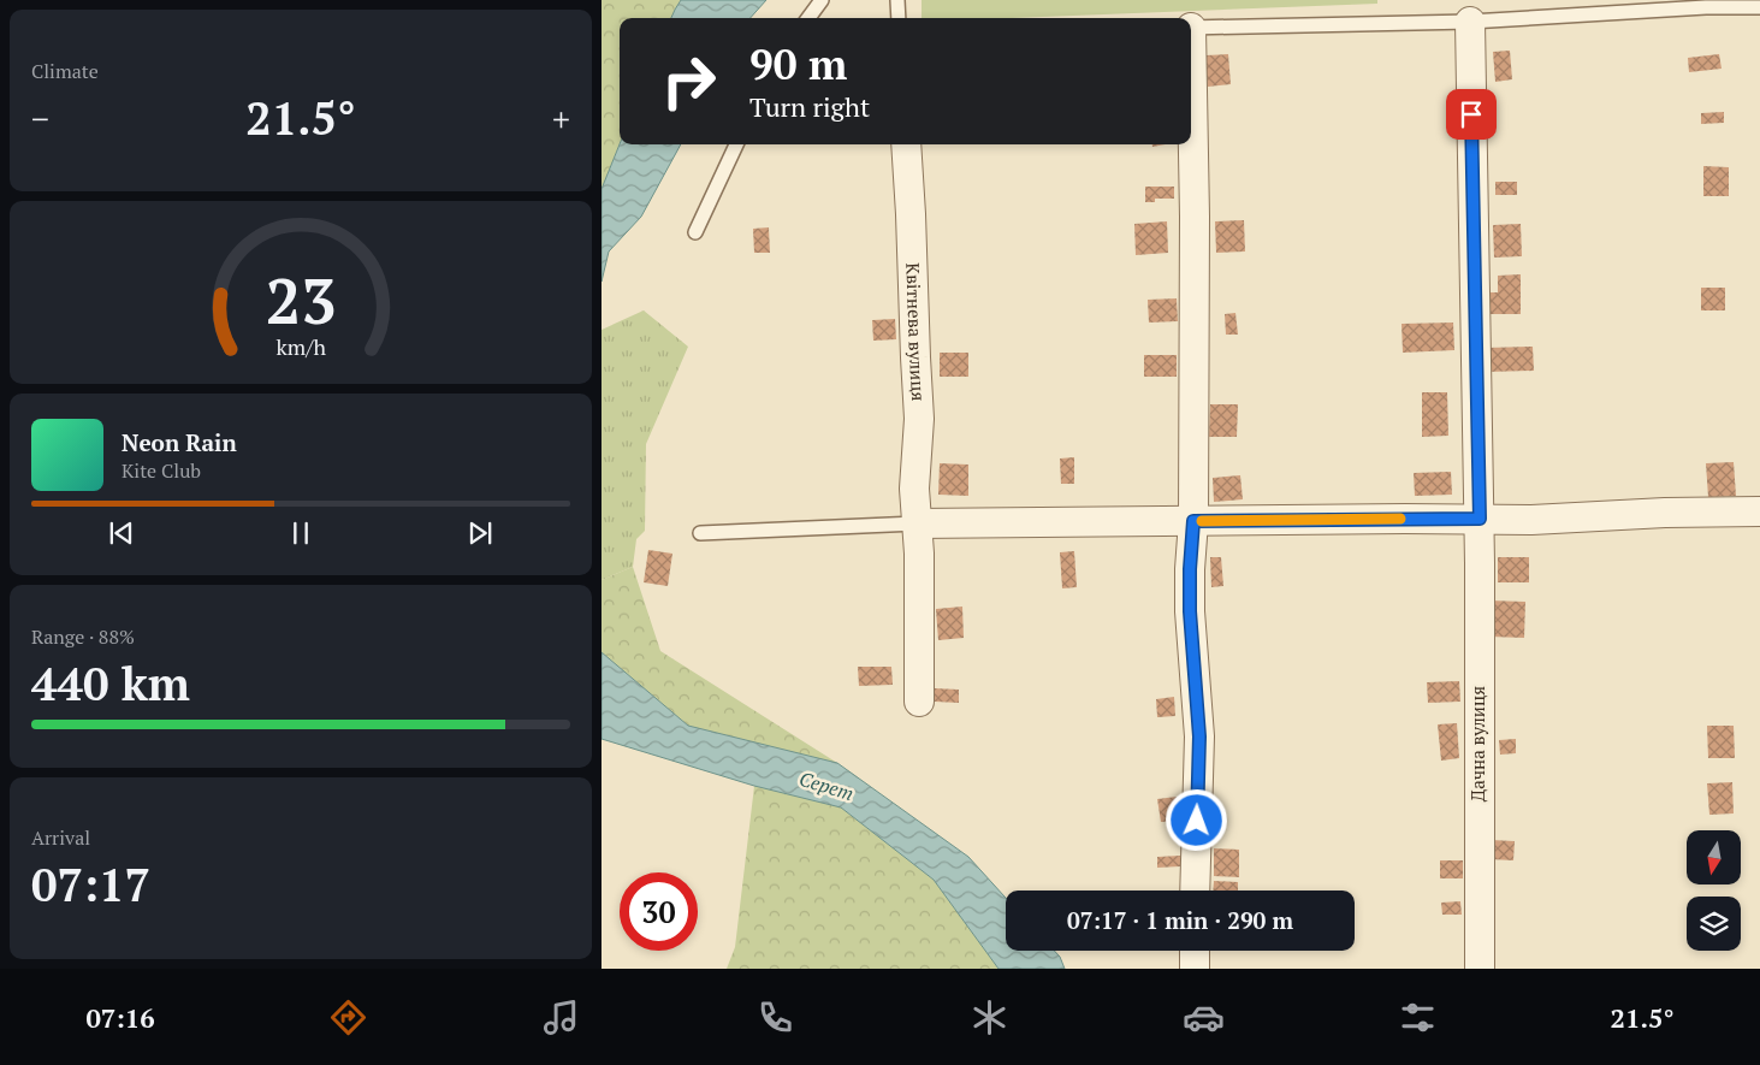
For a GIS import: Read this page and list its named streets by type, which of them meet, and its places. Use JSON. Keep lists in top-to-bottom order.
{
  "streets": {
    "street": ["Квітнева вулиця", "Дачна вулиця"]
  },
  "water": ["Серет"],
  "north": "bottom",
  "page": {
    "tile": [
      "Climate",
      ["Range · 88%", "440 km"],
      ["Arrival", "07:17"]
    ],
    "turn": ["90 m", "Turn right"],
    "heat": ["−", "21.5°", "+"],
    "song": ["Neon Rain", "Kite Club"],
    "limit": "30",
    "trip": "07:17 · 1 min · 290 m",
    "tabs": ["07:16", "21.5°"],
    "gauge": ["23", "km/h"]
  }
}
